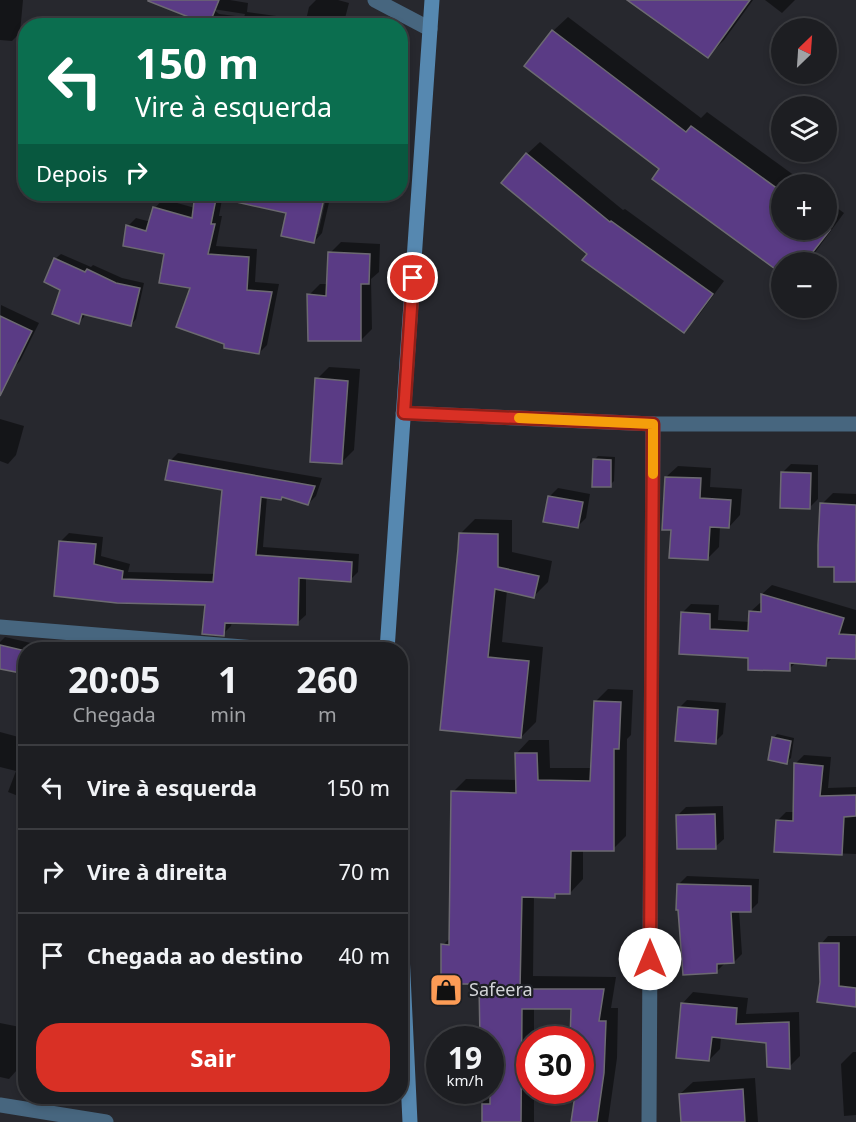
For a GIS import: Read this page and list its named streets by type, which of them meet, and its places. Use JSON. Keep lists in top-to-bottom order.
{
  "places": {
    "shop": ["Safeera"]
  },
  "north": "top right",
  "page": {
    "map_buttons": ["+", "−"],
    "turn": ["150 m", "Vire à esquerda"],
    "then": "Depois",
    "eta": [
      "20:05",
      "Chegada",
      "1",
      "min",
      "260",
      "m"
    ],
    "list": [
      {
        "name": "Vire à esquerda",
        "value": "150 m"
      },
      {
        "name": "Vire à direita",
        "value": "70 m"
      },
      {
        "name": "Chegada ao destino",
        "value": "40 m"
      }
    ],
    "buttons": "Sair",
    "speed": "19 km/h",
    "limit": "30"
  }
}
